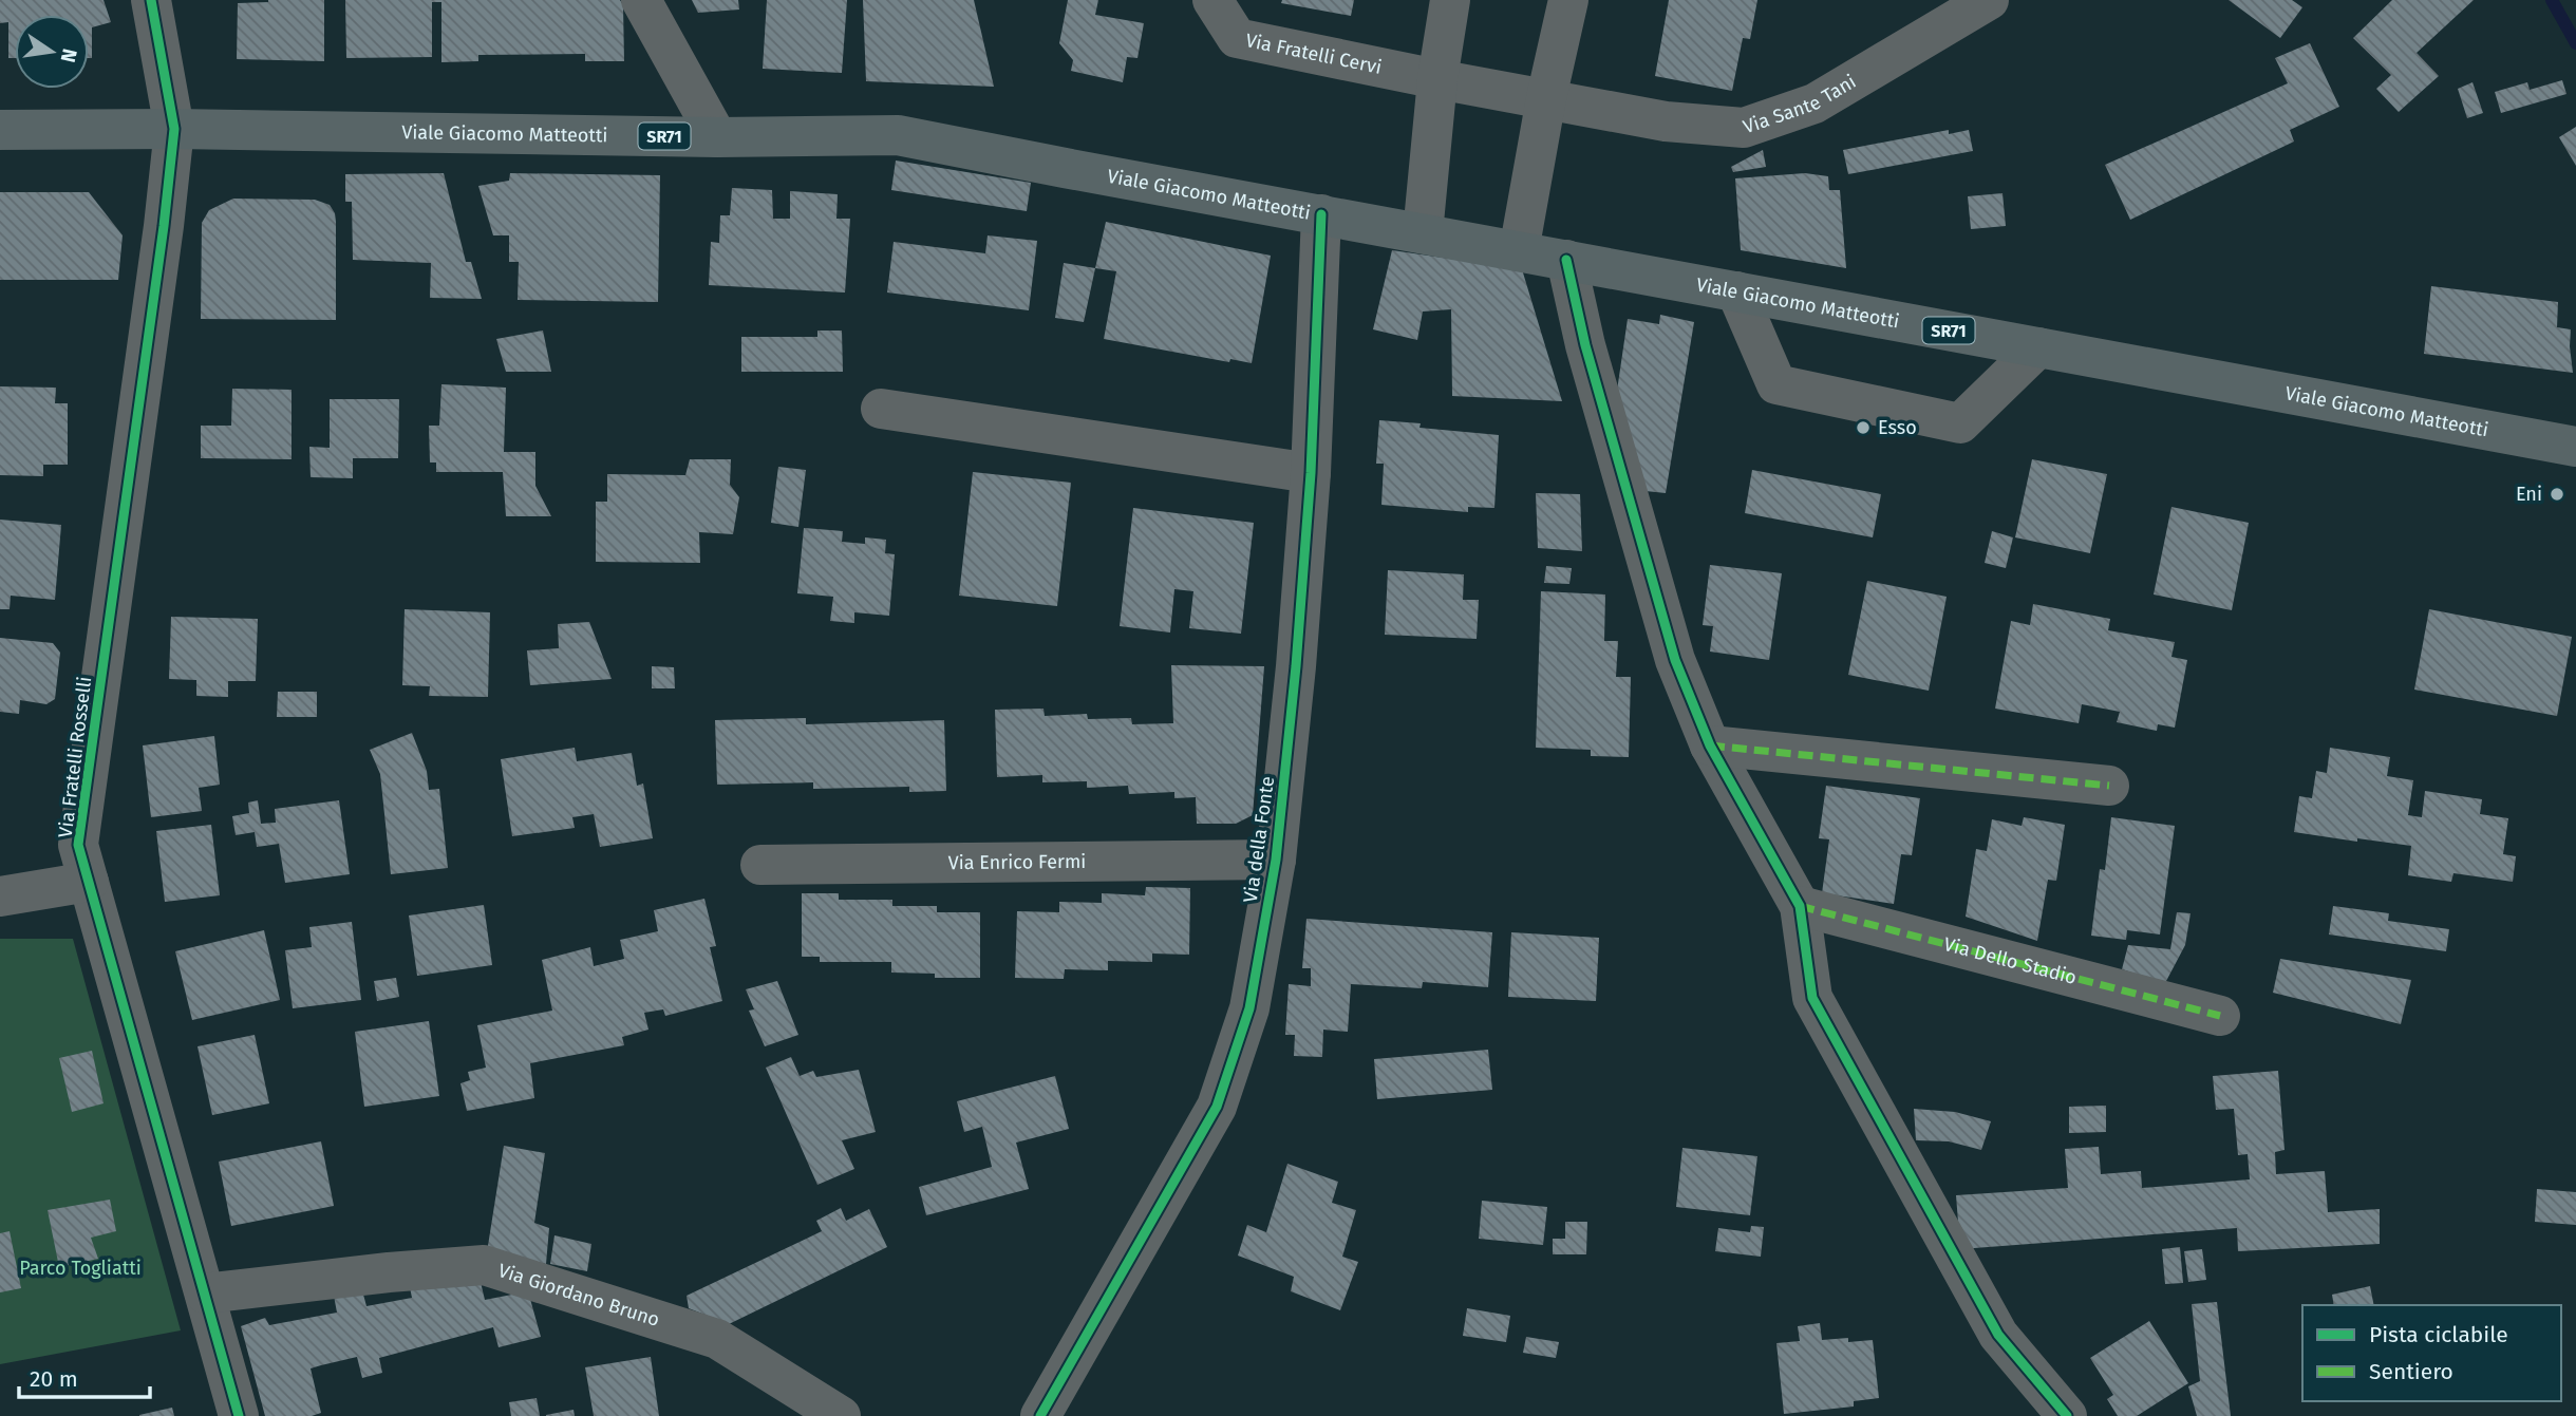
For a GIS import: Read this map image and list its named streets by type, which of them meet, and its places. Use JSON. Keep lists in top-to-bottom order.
{
  "streets": {
    "main road": ["Viale Giacomo Matteotti", "SR71"],
    "street": [
      "Via Fratelli Cervi",
      "Via Sante Tani",
      "Via Fratelli Rosselli",
      "Via della Fonte",
      "Via Enrico Fermi",
      "Via Dello Stadio",
      "Via Giordano Bruno"
    ]
  },
  "crossings": [
    ["Via Fratelli Cervi", "Via Sante Tani"],
    ["Viale Giacomo Matteotti", "Via Fratelli Rosselli"],
    ["Viale Giacomo Matteotti", "Via della Fonte"],
    ["Via Fratelli Rosselli", "Via Giordano Bruno"],
    ["Via della Fonte", "Via Enrico Fermi"]
  ],
  "parks": ["Parco Togliatti"],
  "places": ["Esso", "Eni"],
  "legend": ["Pista ciclabile", "Sentiero"],
  "scale_bar": "20 m",
  "north": "right"
}
